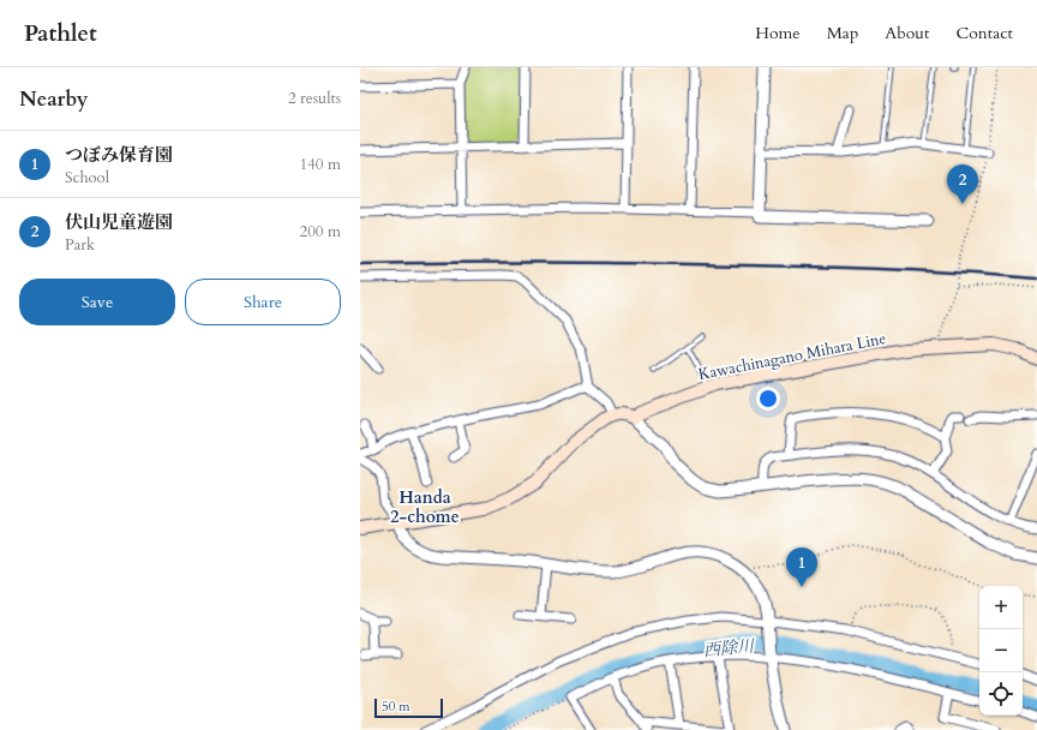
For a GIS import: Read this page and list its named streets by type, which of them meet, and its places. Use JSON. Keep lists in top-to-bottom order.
{
  "streets": {
    "main road": ["Kawachinagano Mihara Line"]
  },
  "districts": ["Handa 2-chome"],
  "water": ["西除川"],
  "scale_bar": "50 m",
  "page": {
    "header": "Pathlet",
    "nav": [
      "Home",
      "Map",
      "About",
      "Contact"
    ],
    "heading": ["Nearby", "2 results"],
    "list": [
      {
        "mark": "1",
        "name": "つぼみ保育園",
        "note": "School",
        "value": "140 m"
      },
      {
        "mark": "2",
        "name": "伏山児童遊園",
        "note": "Park",
        "value": "200 m"
      }
    ],
    "pins": ["2", "1"],
    "buttons": ["Save", "Share"],
    "map_buttons": ["+", "−"],
    "scale": "50 m"
  }
}
